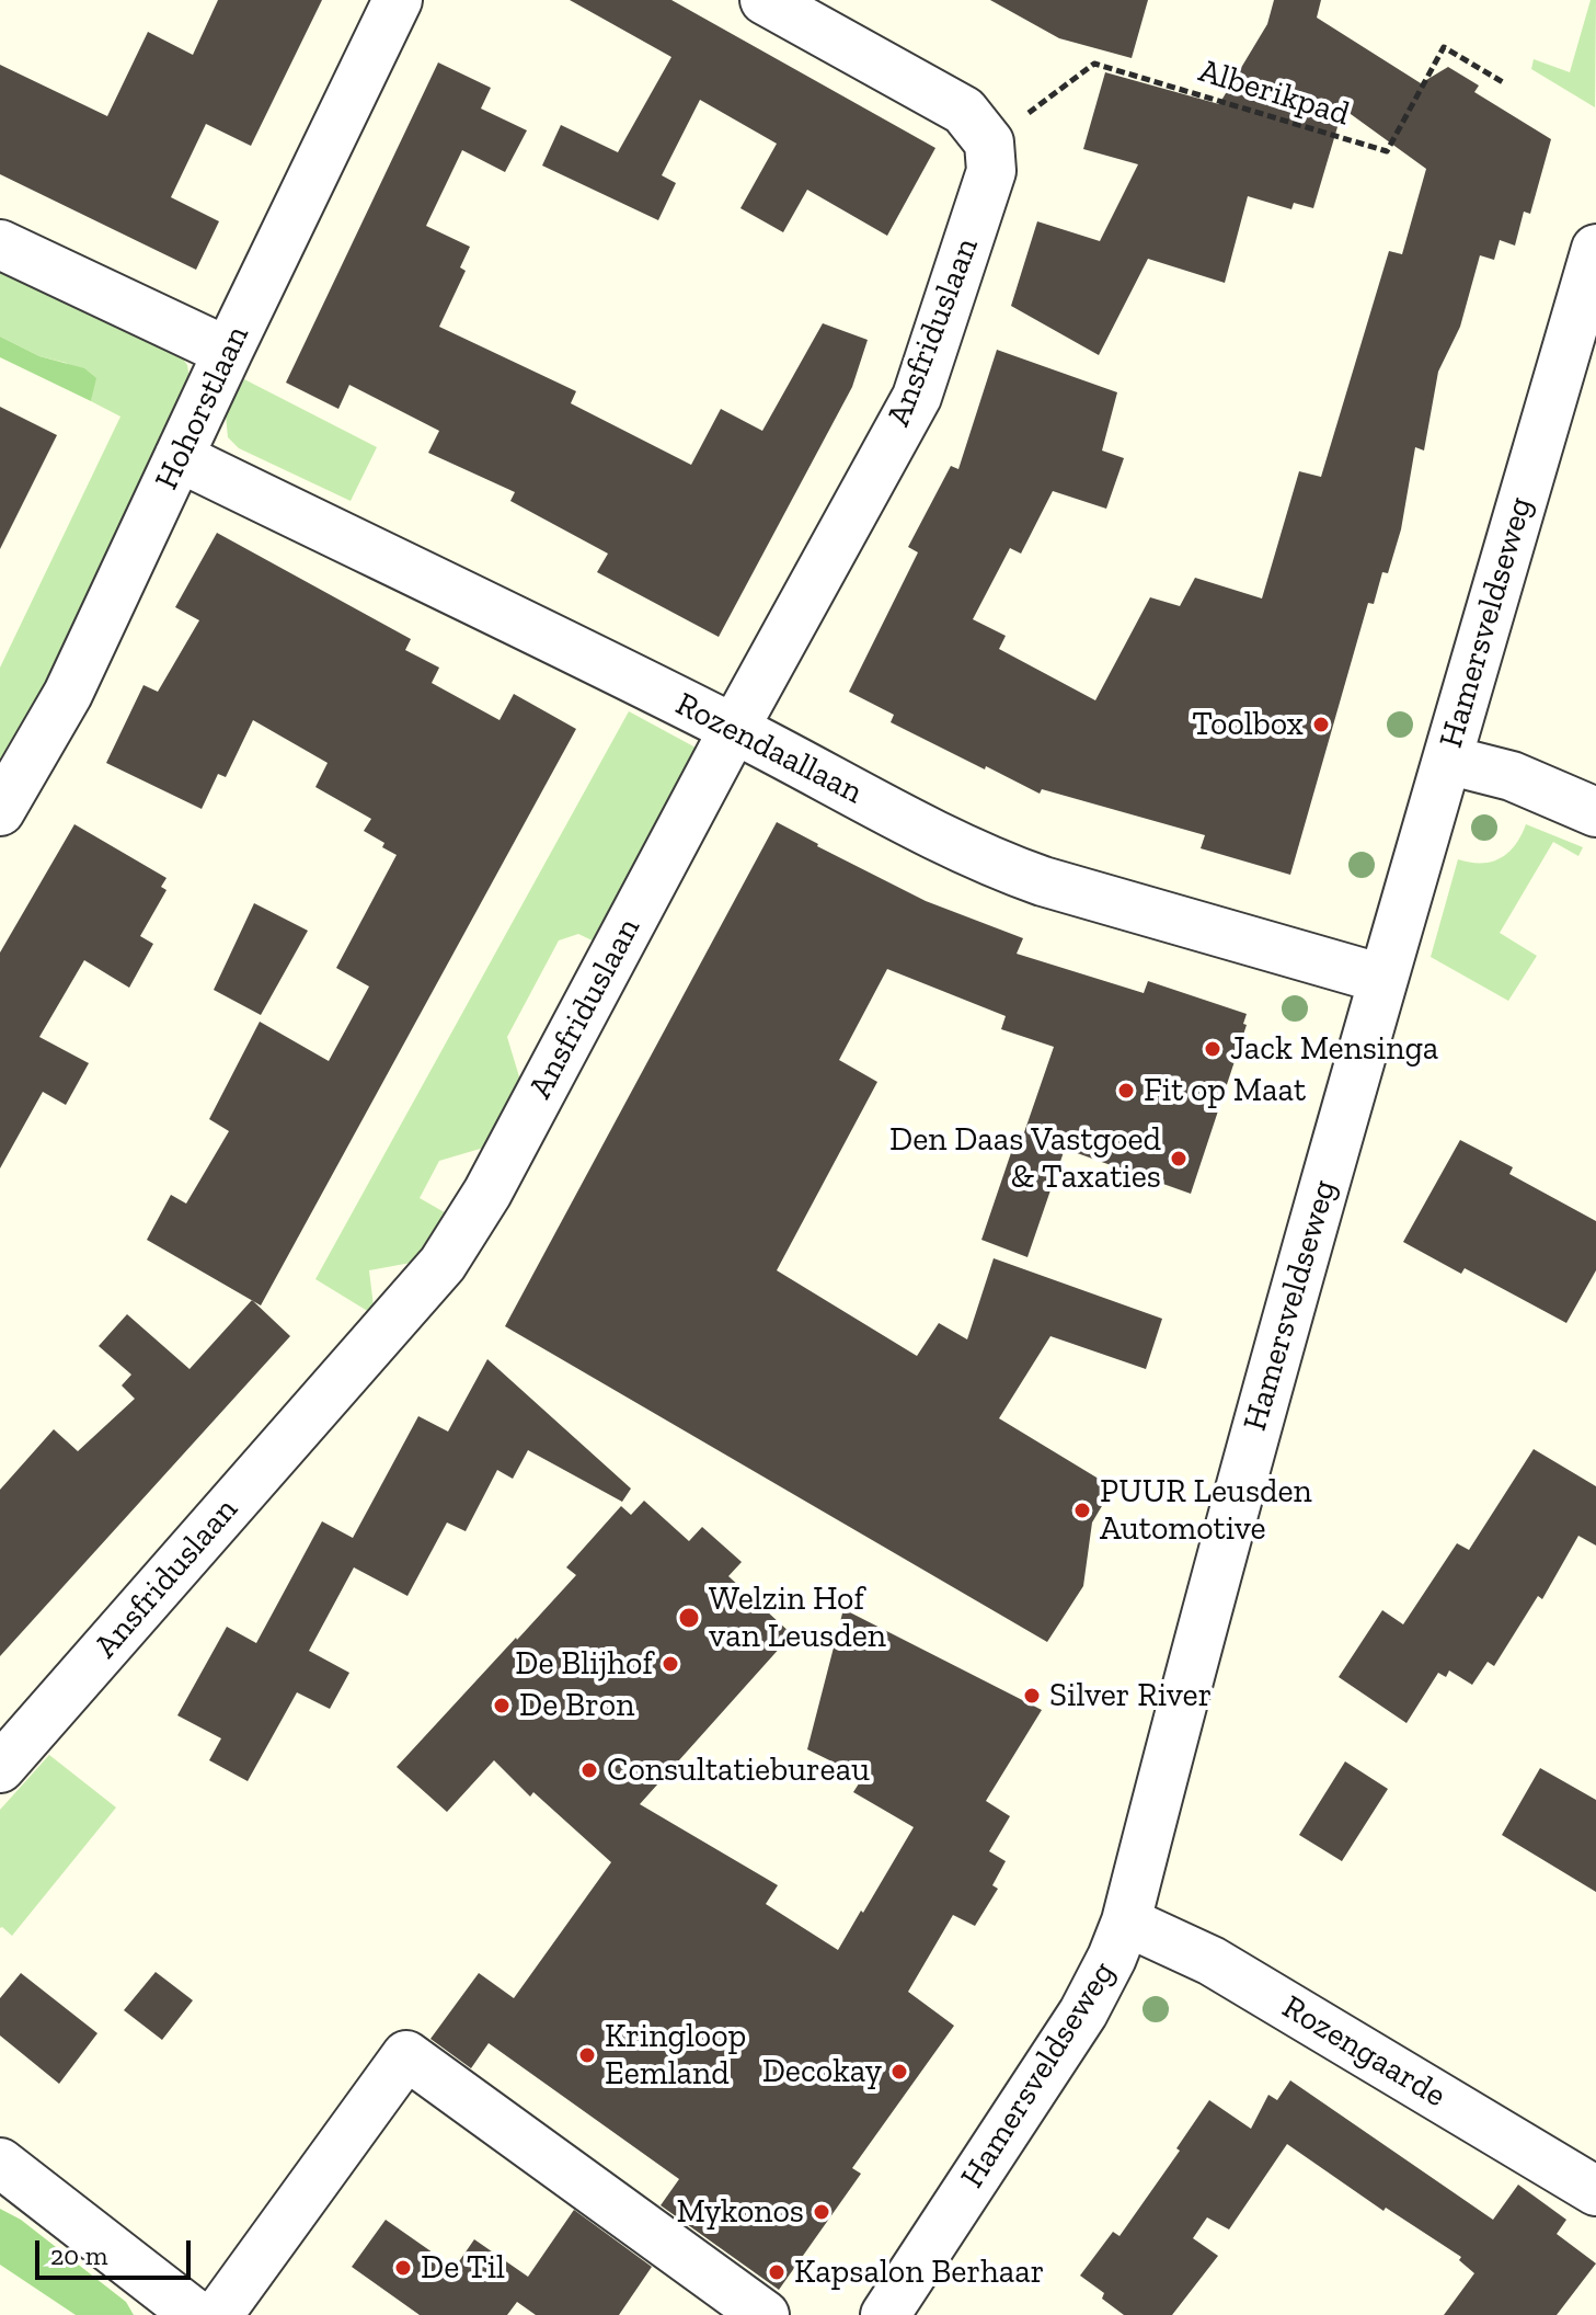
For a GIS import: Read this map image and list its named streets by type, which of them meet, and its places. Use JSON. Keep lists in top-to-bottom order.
{
  "streets": {
    "street": [
      "Ansfriduslaan",
      "Hohorstlaan",
      "Hamersveldseweg",
      "Rozendaallaan",
      "Rozengaarde"
    ],
    "path": ["Alberikpad"]
  },
  "crossings": [
    ["Alberikpad", "Ansfriduslaan"],
    ["Ansfriduslaan", "Rozendaallaan"],
    ["Hohorstlaan", "Rozendaallaan"],
    ["Hamersveldseweg", "Rozendaallaan"],
    ["Hamersveldseweg", "Rozengaarde"]
  ],
  "places": [
    "Toolbox",
    "Jack Mensinga",
    "Fit op Maat",
    "Den Daas Vastgoed & Taxaties",
    "PUUR Leusden Automotive",
    "Welzin Hof van Leusden",
    "De Blijhof",
    "Silver River",
    "De Bron",
    "Consultatiebureau",
    "Kringloop Eemland",
    "Decokay",
    "Mykonos",
    "De Til",
    "Kapsalon Berhaar"
  ],
  "scale_bar": "20 m"
}
